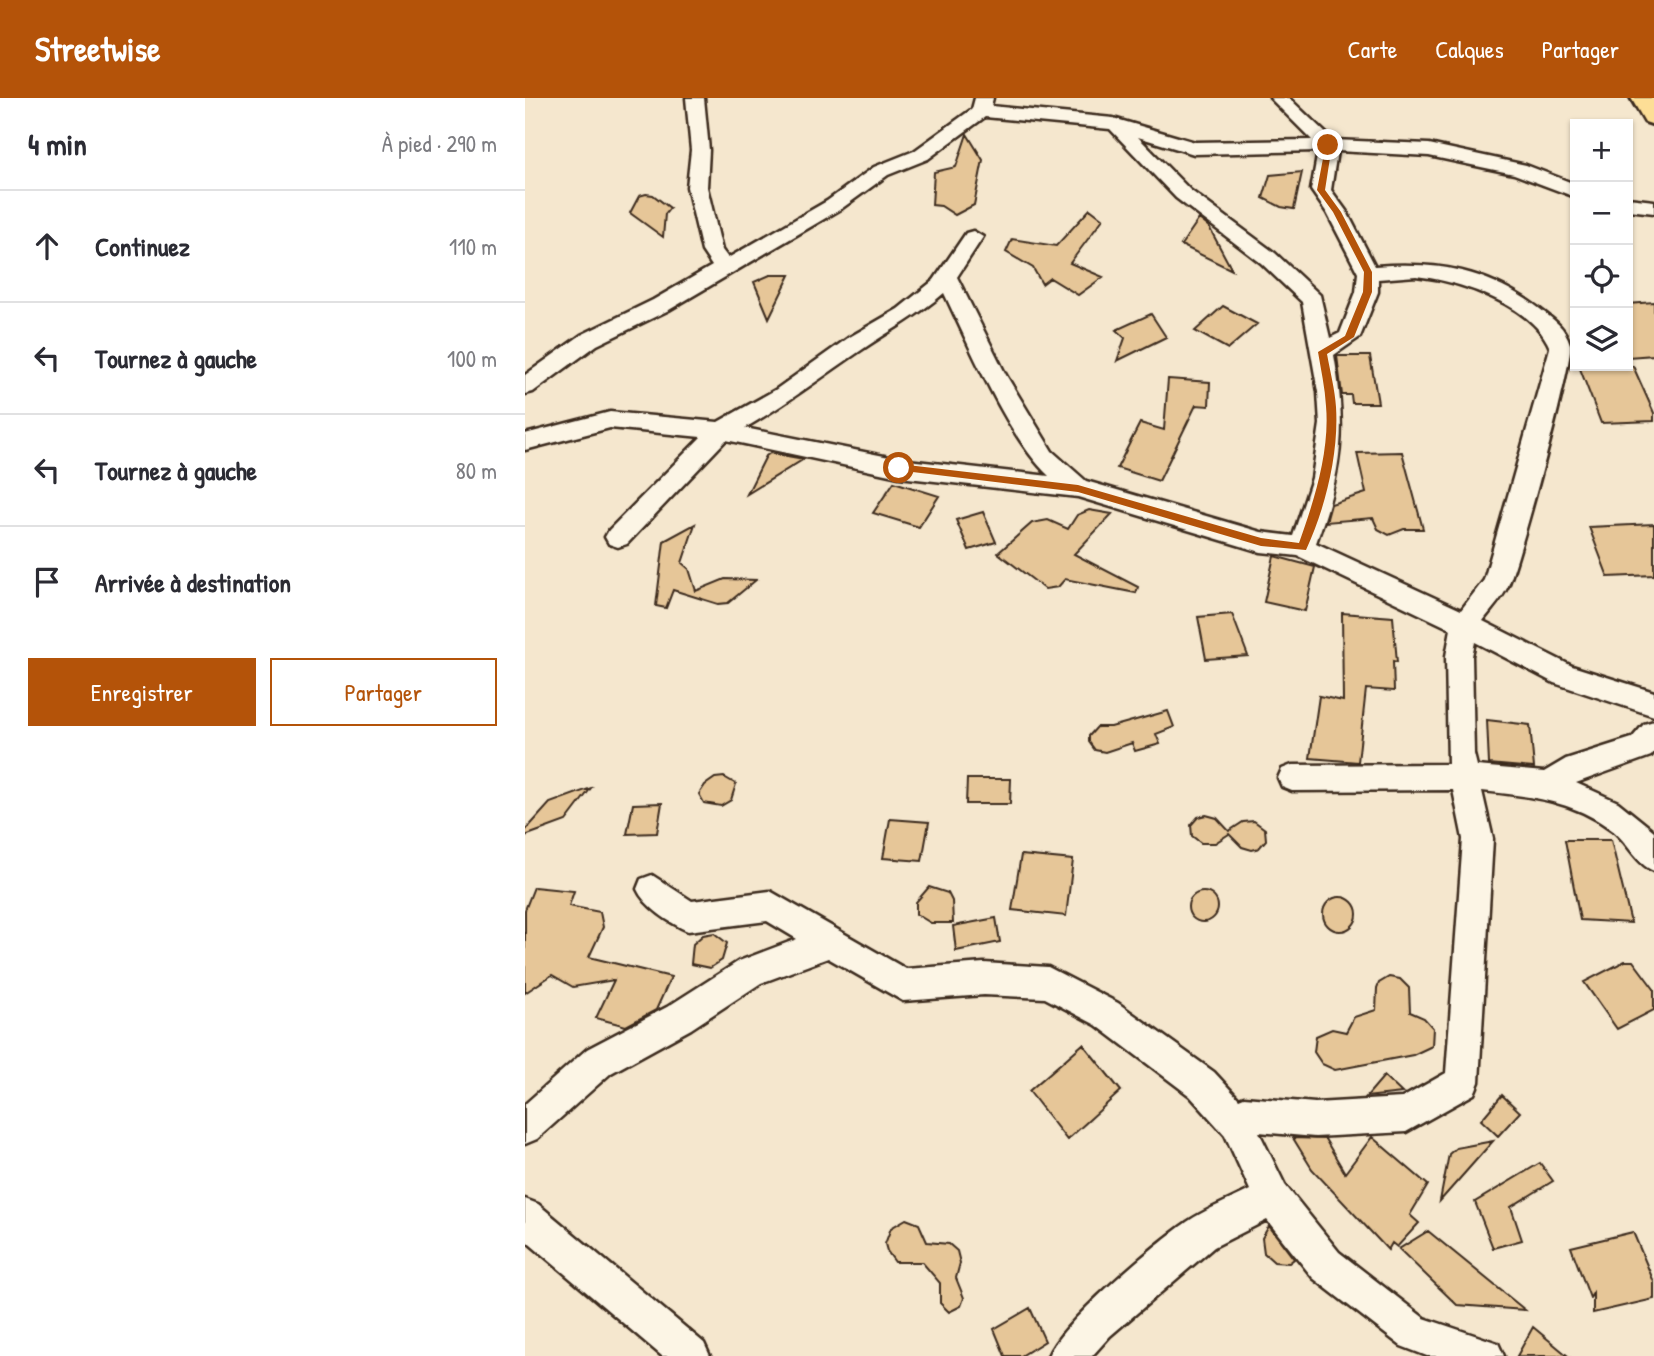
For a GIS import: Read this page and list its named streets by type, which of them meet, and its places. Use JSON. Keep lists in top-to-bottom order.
{
  "page": {
    "header": "Streetwise",
    "nav": ["Carte", "Calques", "Partager"],
    "heading": ["4 min", "À pied · 290 m"],
    "map_buttons": ["+", "−"],
    "list": [
      ["Continuez", "110 m"],
      ["Tournez à gauche", "100 m"],
      ["Tournez à gauche", "80 m"],
      "Arrivée à destination"
    ],
    "buttons": ["Enregistrer", "Partager"]
  }
}
